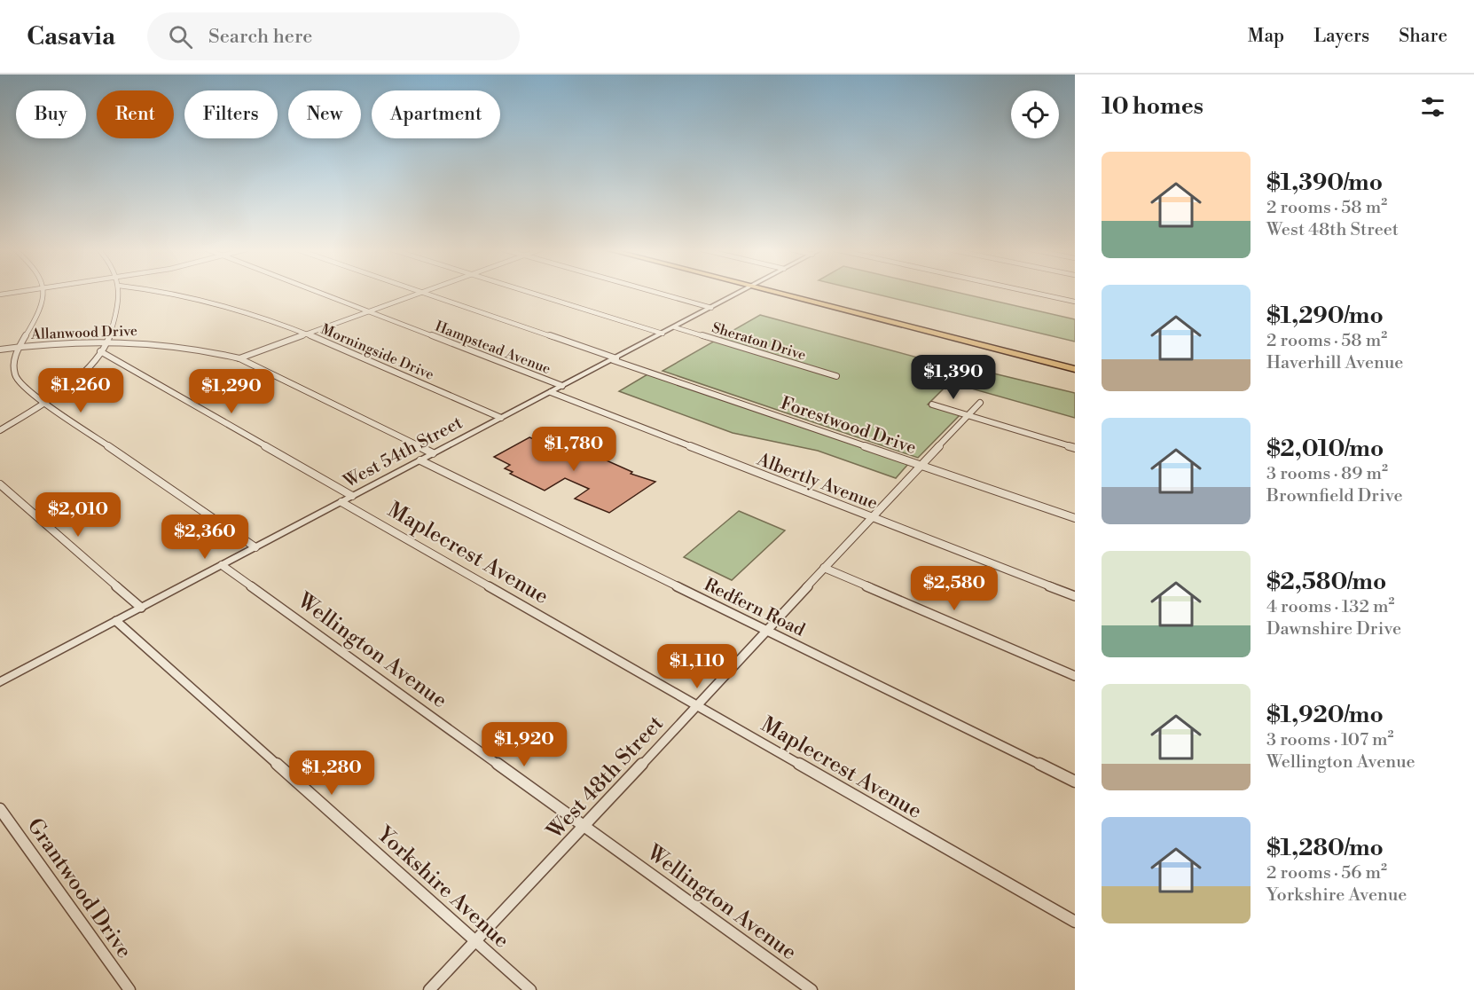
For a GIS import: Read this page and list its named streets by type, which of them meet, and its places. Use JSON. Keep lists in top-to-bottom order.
{
  "streets": {
    "street": [
      "Allanwood Drive",
      "Sheraton Drive",
      "Hampstead Avenue",
      "Morningside Drive",
      "Forestwood Drive",
      "West 54th Street",
      "Albertly Avenue",
      "Maplecrest Avenue",
      "Redfern Road",
      "Wellington Avenue",
      "West 48th Street",
      "Yorkshire Avenue",
      "Grantwood Drive"
    ]
  },
  "crossings": [
    ["Allanwood Drive", "West 54th Street"],
    ["Sheraton Drive", "West 54th Street"],
    ["Hampstead Avenue", "West 54th Street"],
    ["Morningside Drive", "West 54th Street"],
    ["Forestwood Drive", "West 54th Street"],
    ["Forestwood Drive", "West 48th Street"],
    ["West 54th Street", "Albertly Avenue"],
    ["West 54th Street", "Maplecrest Avenue"],
    ["West 54th Street", "Redfern Road"],
    ["West 54th Street", "Wellington Avenue"],
    ["West 54th Street", "Yorkshire Avenue"],
    ["Albertly Avenue", "West 48th Street"],
    ["Maplecrest Avenue", "West 48th Street"],
    ["Redfern Road", "West 48th Street"],
    ["Wellington Avenue", "West 48th Street"],
    ["West 48th Street", "Yorkshire Avenue"]
  ],
  "page": {
    "header": "Casavia",
    "search": "Search here",
    "nav": ["Map", "Layers", "Share"],
    "heading": "10 homes",
    "chip": [
      "Buy",
      "Rent",
      "Filters",
      "New",
      "Apartment"
    ],
    "list": [
      {
        "name": "$1,390/mo",
        "note": "2 rooms · 58 m² · West 48th Street"
      },
      {
        "name": "$1,290/mo",
        "note": "2 rooms · 58 m² · Haverhill Avenue"
      },
      {
        "name": "$2,010/mo",
        "note": "3 rooms · 89 m² · Brownfield Drive"
      },
      {
        "name": "$2,580/mo",
        "note": "4 rooms · 132 m² · Dawnshire Drive"
      },
      {
        "name": "$1,920/mo",
        "note": "3 rooms · 107 m² · Wellington Avenue"
      },
      {
        "name": "$1,280/mo",
        "note": "2 rooms · 56 m² · Yorkshire Avenue"
      }
    ],
    "price": [
      "$1,390",
      "$1,260",
      "$1,290",
      "$1,780",
      "$2,010",
      "$2,360",
      "$2,580",
      "$1,110",
      "$1,920",
      "$1,280"
    ]
  }
}
